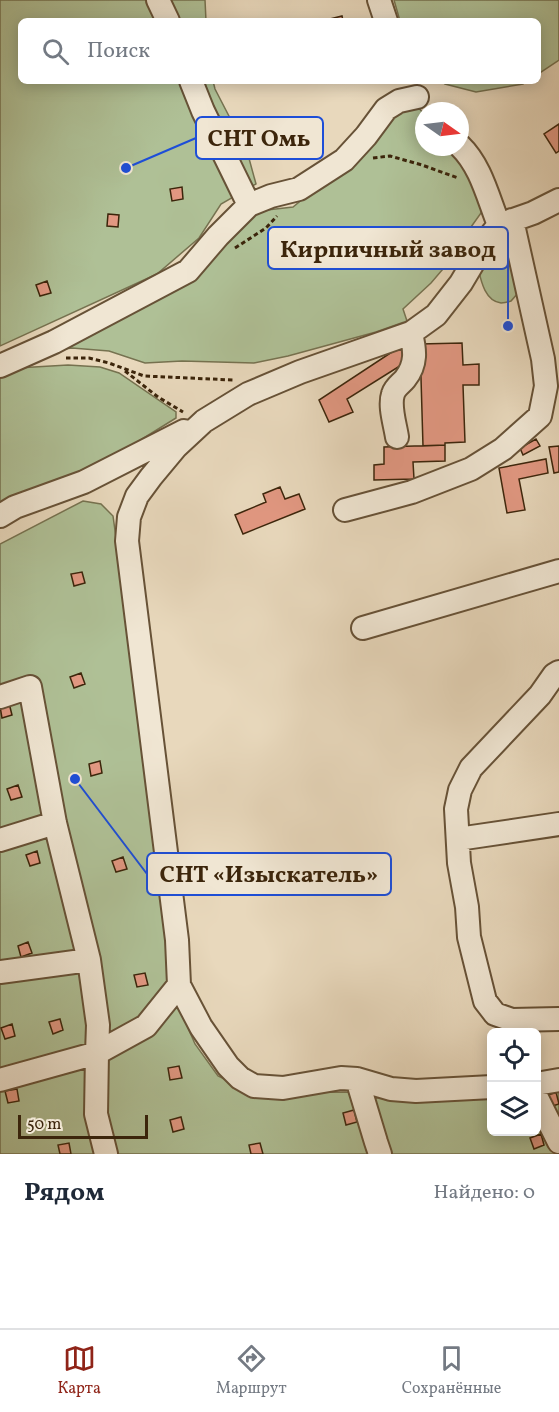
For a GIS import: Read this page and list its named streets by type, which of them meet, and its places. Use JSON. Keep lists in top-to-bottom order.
{
  "places": ["СНТ Омь", "Кирпичный завод", "СНТ «Изыскатель»"],
  "scale_bar": "50 m",
  "north": "right",
  "page": {
    "search": "Поиск",
    "scale": "50 m",
    "heading": ["Рядом", "Найдено: 0"],
    "nav": ["Карта", "Маршрут", "Сохранённые"]
  }
}
